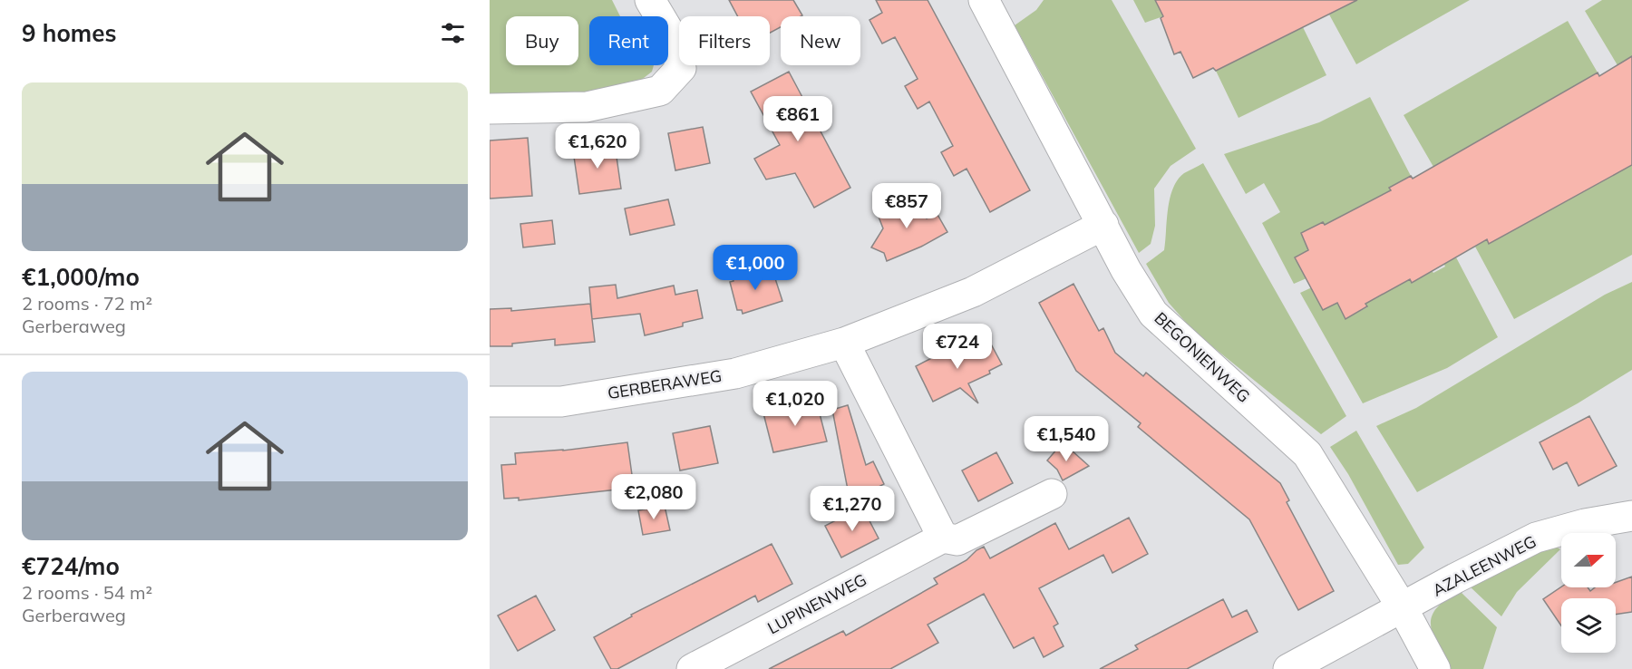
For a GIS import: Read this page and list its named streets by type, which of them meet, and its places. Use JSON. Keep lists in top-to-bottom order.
{
  "streets": {
    "street": [
      "BEGONIENWEG",
      "GERBERAWEG",
      "AZALEENWEG",
      "LUPINENWEG"
    ]
  },
  "crossings": [
    ["BEGONIENWEG", "GERBERAWEG"],
    ["BEGONIENWEG", "AZALEENWEG"]
  ],
  "north": "right",
  "page": {
    "heading": "9 homes",
    "chip": [
      "Buy",
      "Rent",
      "Filters",
      "New"
    ],
    "list": [
      {
        "name": "€1,000/mo",
        "note": "2 rooms · 72 m² · Gerberaweg"
      },
      {
        "name": "€724/mo",
        "note": "2 rooms · 54 m² · Gerberaweg"
      }
    ],
    "price": [
      "€861",
      "€1,620",
      "€857",
      "€1,000",
      "€724",
      "€1,020",
      "€1,540",
      "€2,080",
      "€1,270"
    ]
  }
}
